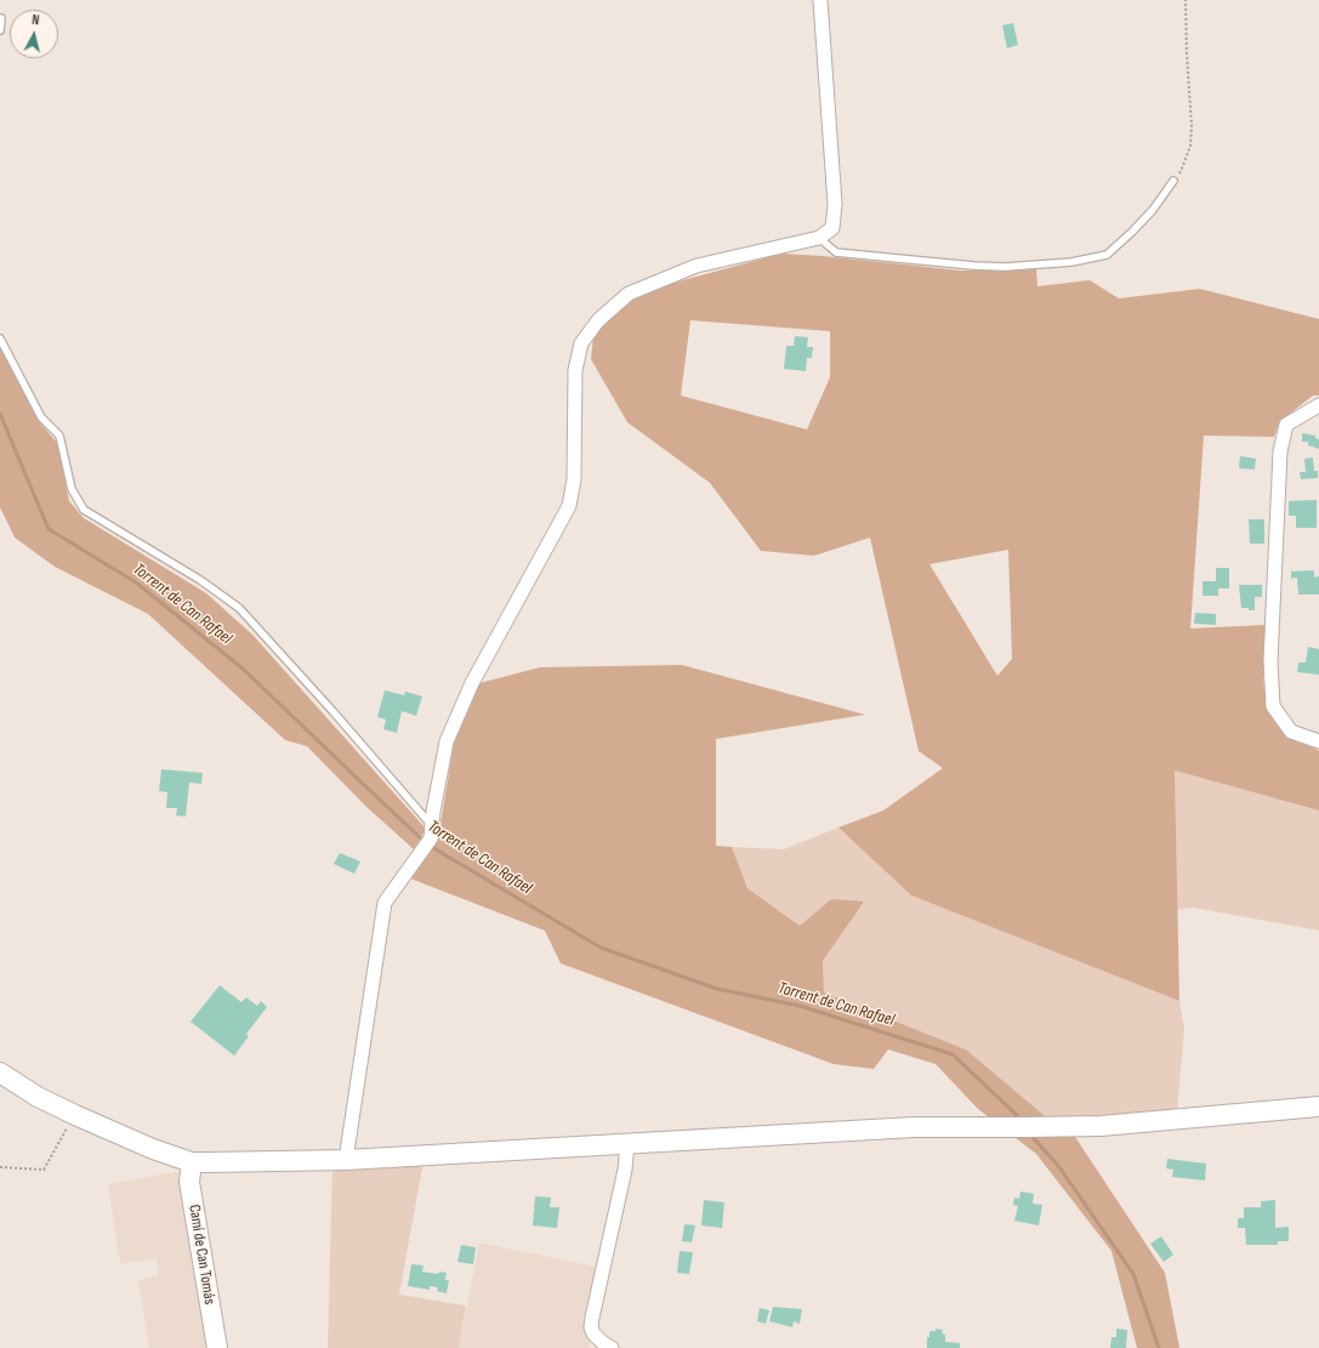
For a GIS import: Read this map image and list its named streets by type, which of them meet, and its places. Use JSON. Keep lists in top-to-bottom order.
{
  "streets": {
    "street": ["Camí de Can Tomás"]
  },
  "water": ["Torrent de Can Rafael"],
  "north": "top"
}
